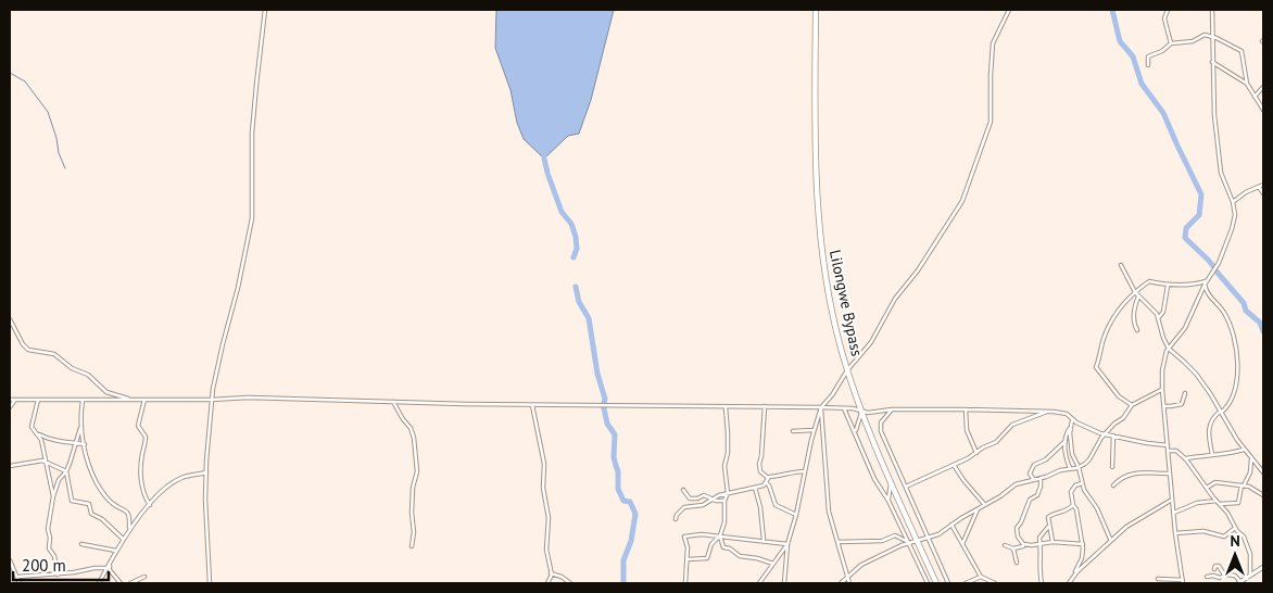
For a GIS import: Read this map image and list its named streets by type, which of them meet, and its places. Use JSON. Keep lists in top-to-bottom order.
{
  "streets": {
    "main road": ["Lilongwe Bypass"]
  },
  "scale_bar": "200 m",
  "north": "top"
}
